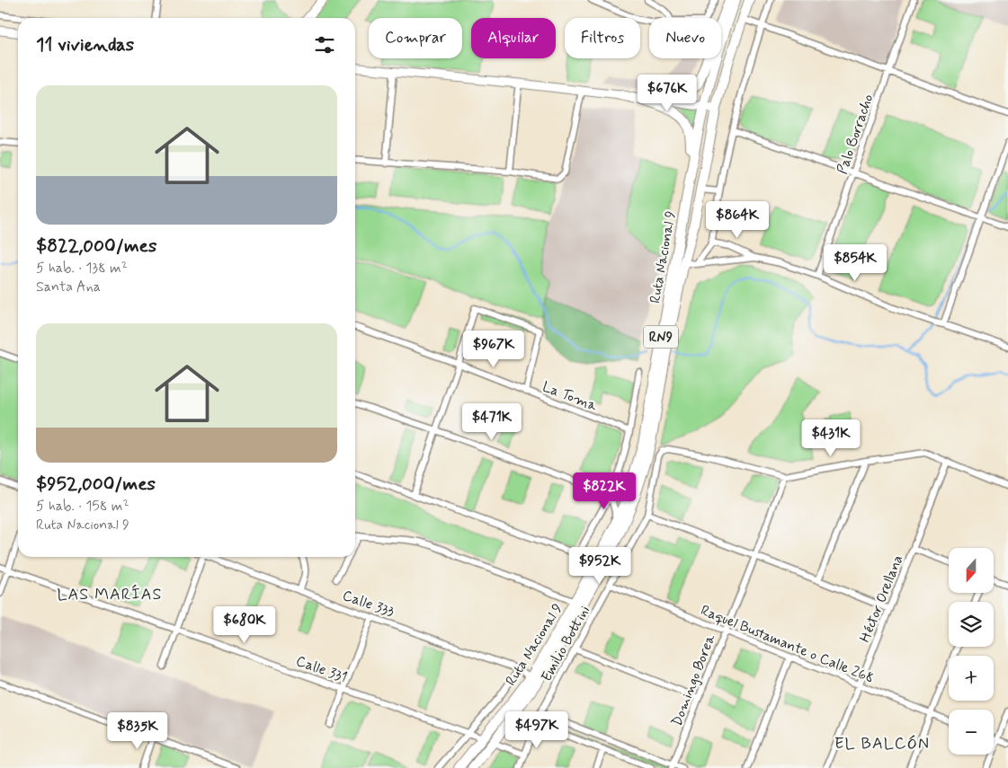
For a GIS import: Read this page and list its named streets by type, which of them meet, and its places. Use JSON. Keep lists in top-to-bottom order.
{
  "streets": {
    "main road": ["Ruta Nacional 9", "RN9"],
    "street": [
      "Palo Borracho",
      "La Toma",
      "Héctor Orellana",
      "Calle 333",
      "Emilio Bottini",
      "Raquel Bustamante o Calle 268",
      "Calle 331",
      "Domingo Borea"
    ]
  },
  "crossings": [
    ["Ruta Nacional 9", "Calle 333"],
    ["Ruta Nacional 9", "Calle 331"],
    ["Héctor Orellana", "Raquel Bustamante o Calle 268"],
    ["Emilio Bottini", "Raquel Bustamante o Calle 268"],
    ["Emilio Bottini", "Domingo Borea"],
    ["Raquel Bustamante o Calle 268", "Domingo Borea"]
  ],
  "districts": ["LAS MARÍAS", "EL BALCÓN"],
  "north": "bottom",
  "page": {
    "chip": [
      "Comprar",
      "Alquilar",
      "Filtros",
      "Nuevo"
    ],
    "heading": "11 viviendas",
    "list": [
      {
        "name": "$822,000/mes",
        "note": "5 hab. · 138 m² · Santa Ana"
      },
      {
        "name": "$952,000/mes",
        "note": "5 hab. · 158 m² · Ruta Nacional 9"
      }
    ],
    "price": [
      "$676K",
      "$864K",
      "$854K",
      "$967K",
      "$471K",
      "$431K",
      "$822K",
      "$952K",
      "$680K",
      "$497K",
      "$835K"
    ],
    "map_buttons": ["+", "−"]
  }
}
